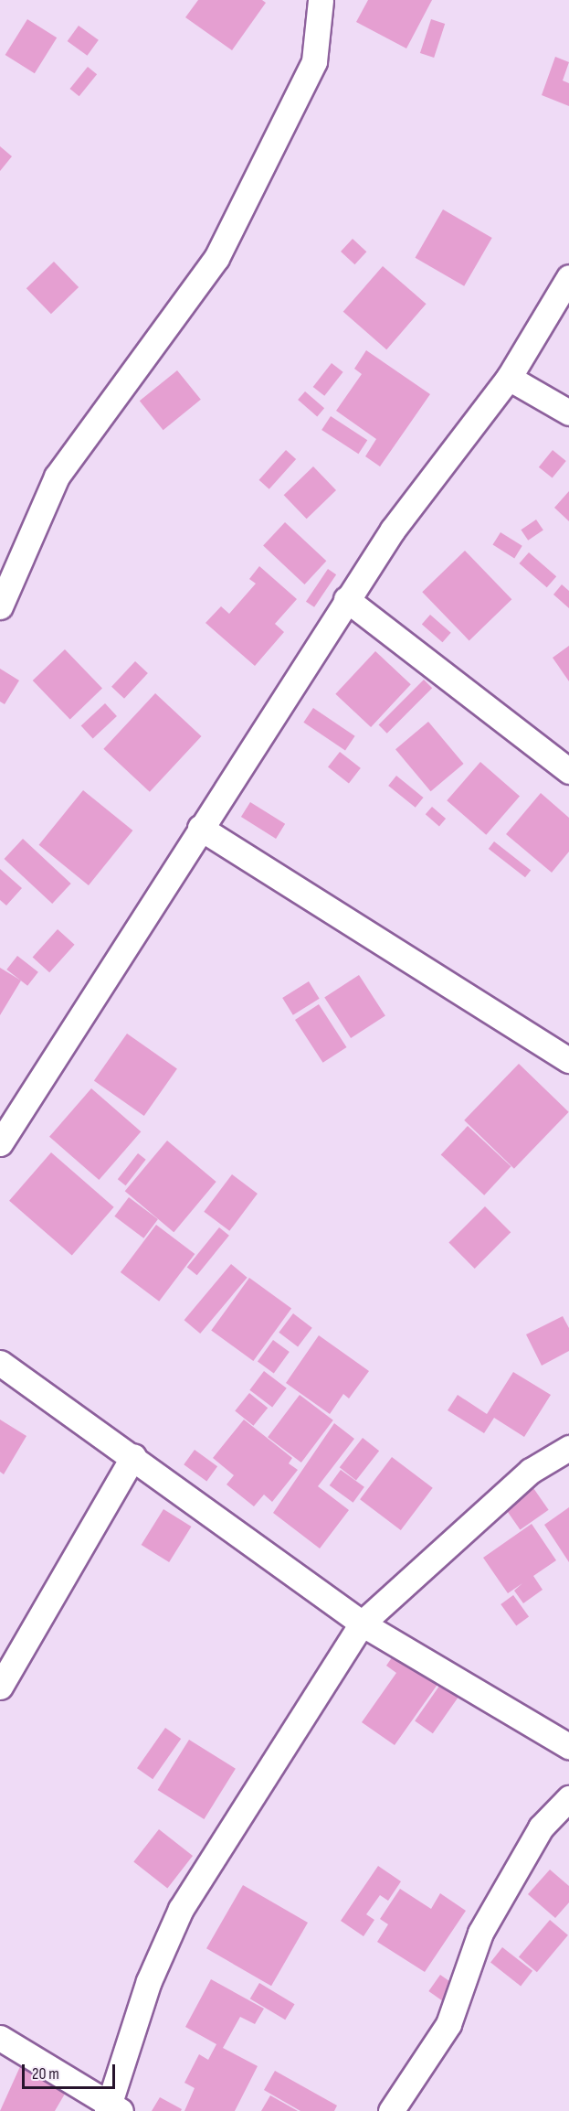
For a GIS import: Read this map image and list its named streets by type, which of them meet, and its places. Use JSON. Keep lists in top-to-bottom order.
{
  "scale_bar": "20 m"
}
